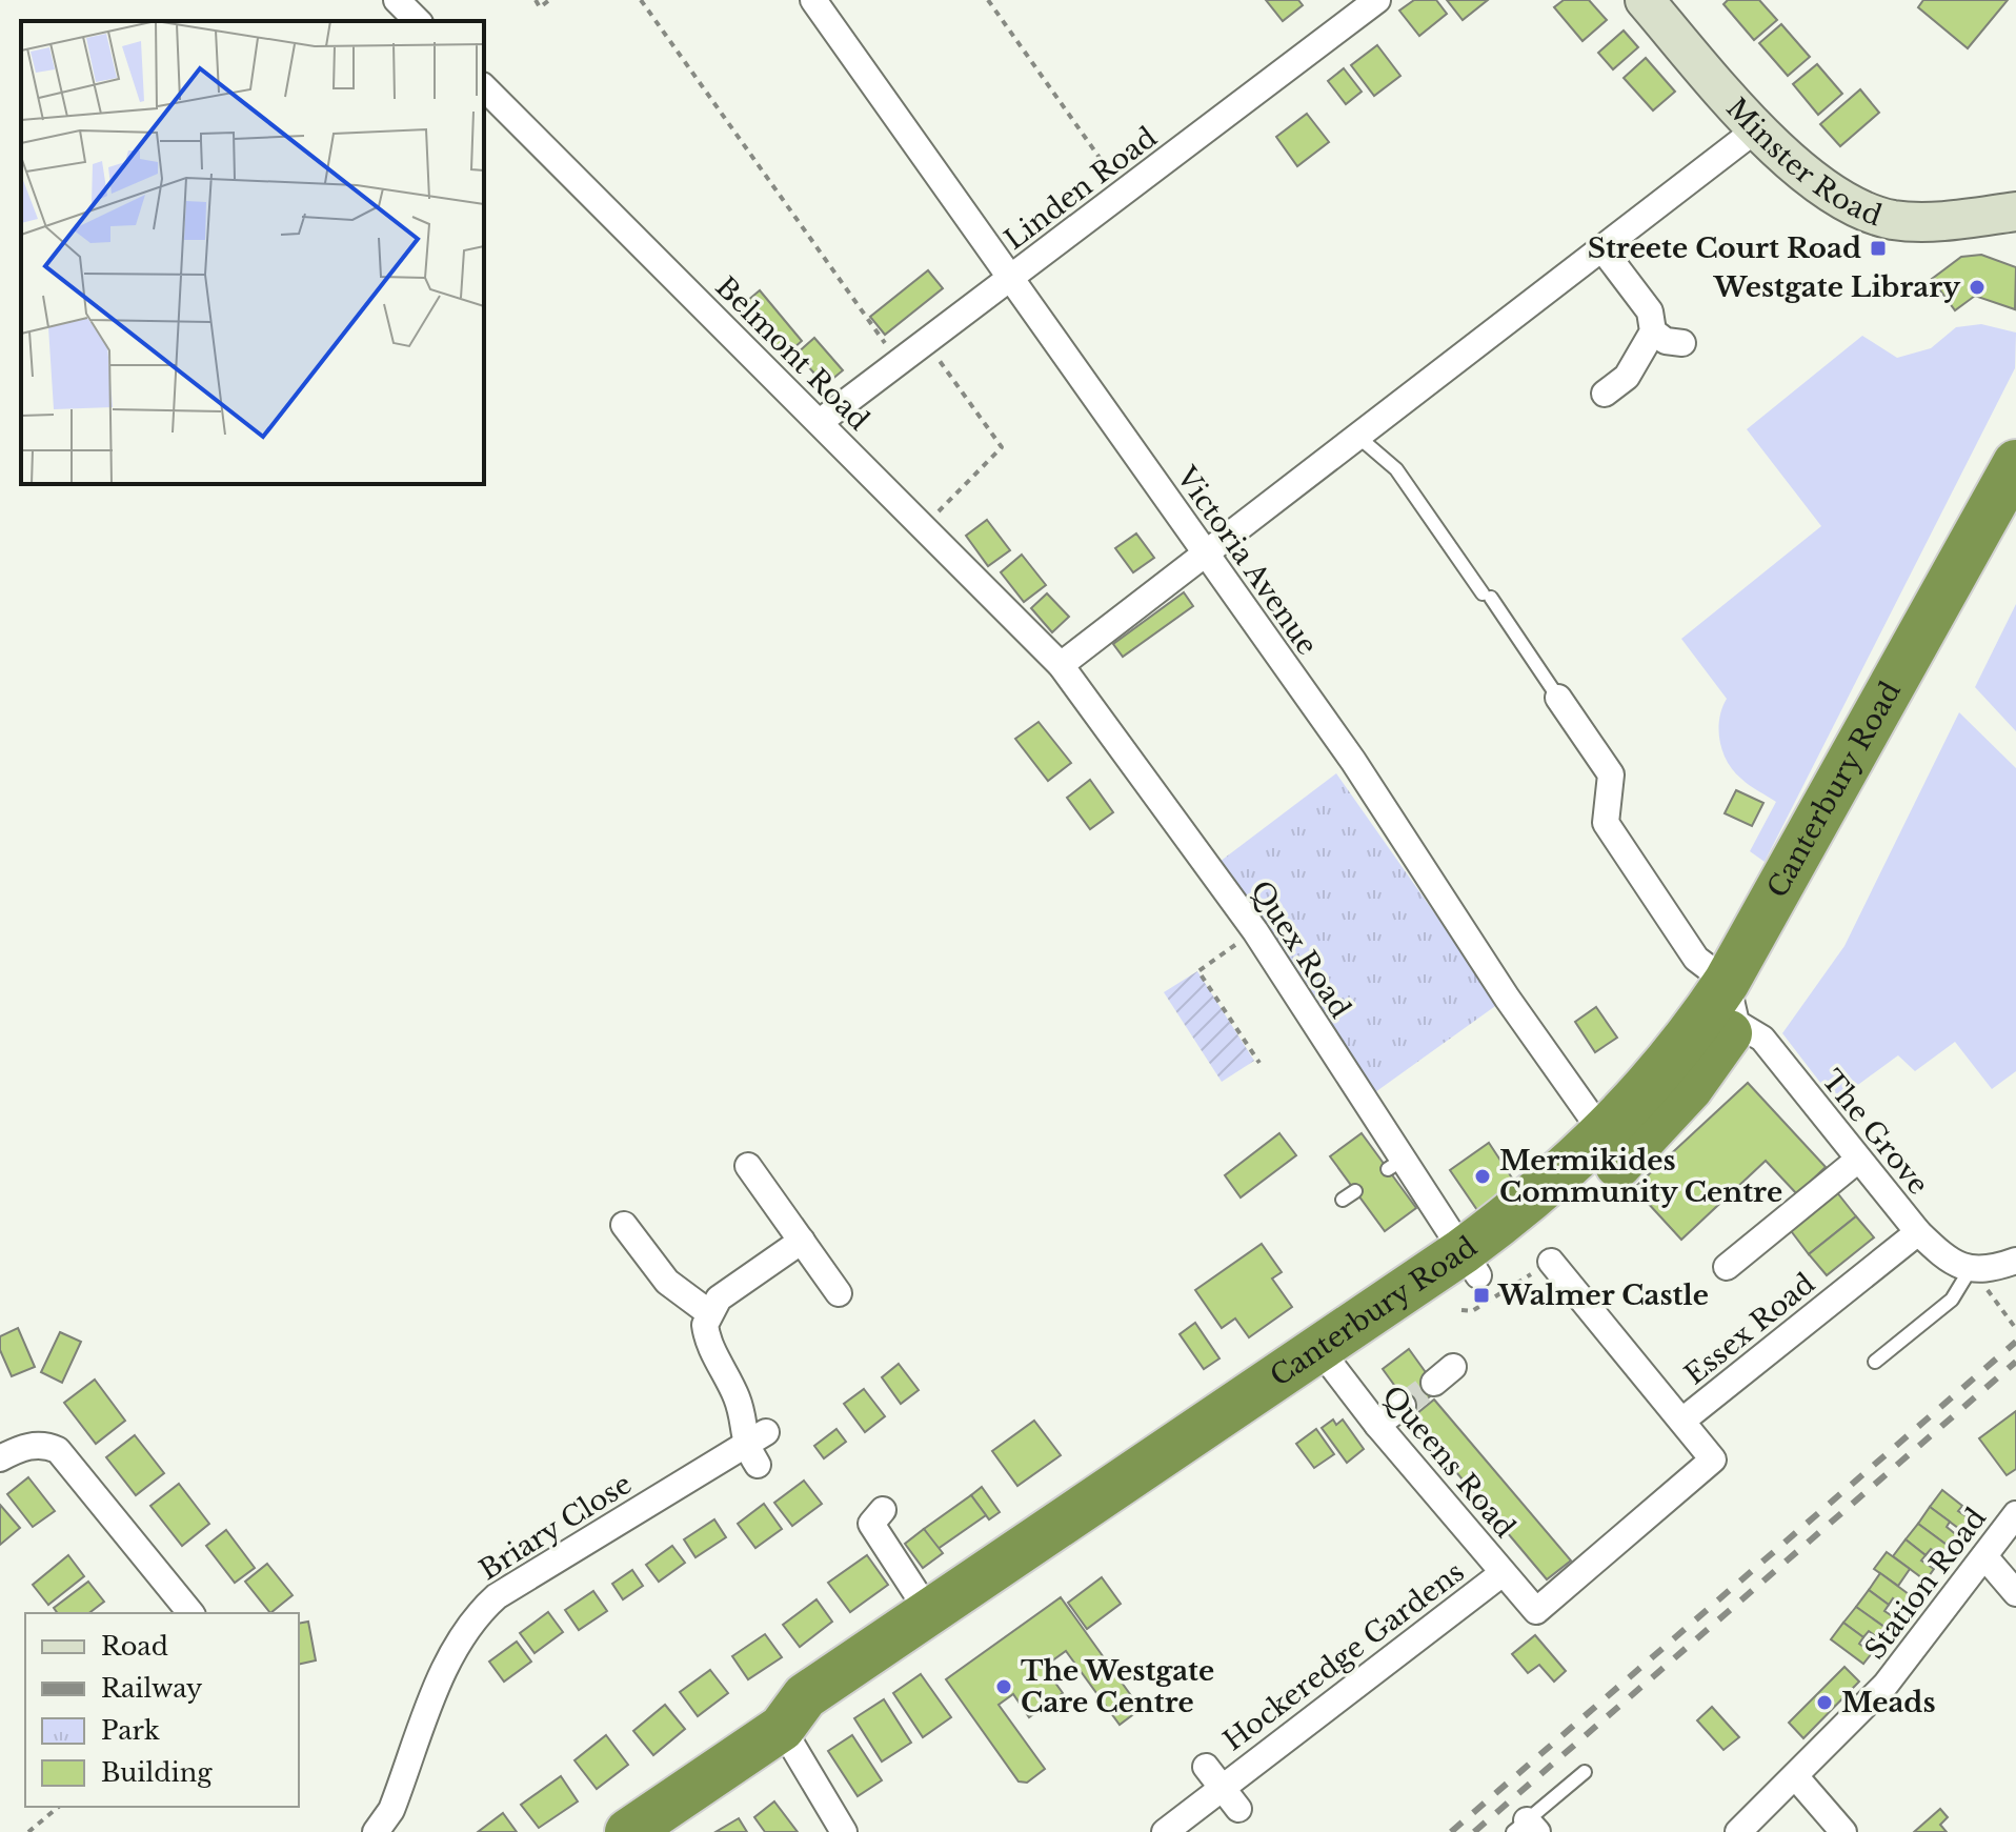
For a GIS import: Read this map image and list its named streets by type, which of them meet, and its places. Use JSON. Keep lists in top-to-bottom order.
{
  "streets": {
    "highway": ["Canterbury Road"],
    "street": [
      "Minster Road",
      "Linden Road",
      "Belmont Road",
      "Victoria Avenue",
      "Quex Road",
      "The Grove",
      "Essex Road",
      "Queens Road",
      "Briary Close",
      "Station Road",
      "Hockeredge Gardens"
    ]
  },
  "crossings": [
    ["Linden Road", "Belmont Road"],
    ["Linden Road", "Victoria Avenue"],
    ["Belmont Road", "Quex Road"],
    ["Victoria Avenue", "Canterbury Road"],
    ["Canterbury Road", "Quex Road"],
    ["Canterbury Road", "The Grove"],
    ["Canterbury Road", "Queens Road"],
    ["The Grove", "Essex Road"],
    ["Essex Road", "Queens Road"],
    ["Queens Road", "Hockeredge Gardens"]
  ],
  "places": {
    "transit": ["Streete Court Road", "Walmer Castle"],
    "other": [
      "Westgate Library",
      "Mermikides Community Centre",
      "The Westgate Care Centre",
      "Meads"
    ]
  },
  "legend": [
    "Road",
    "Railway",
    "Park",
    "Building"
  ]
}
